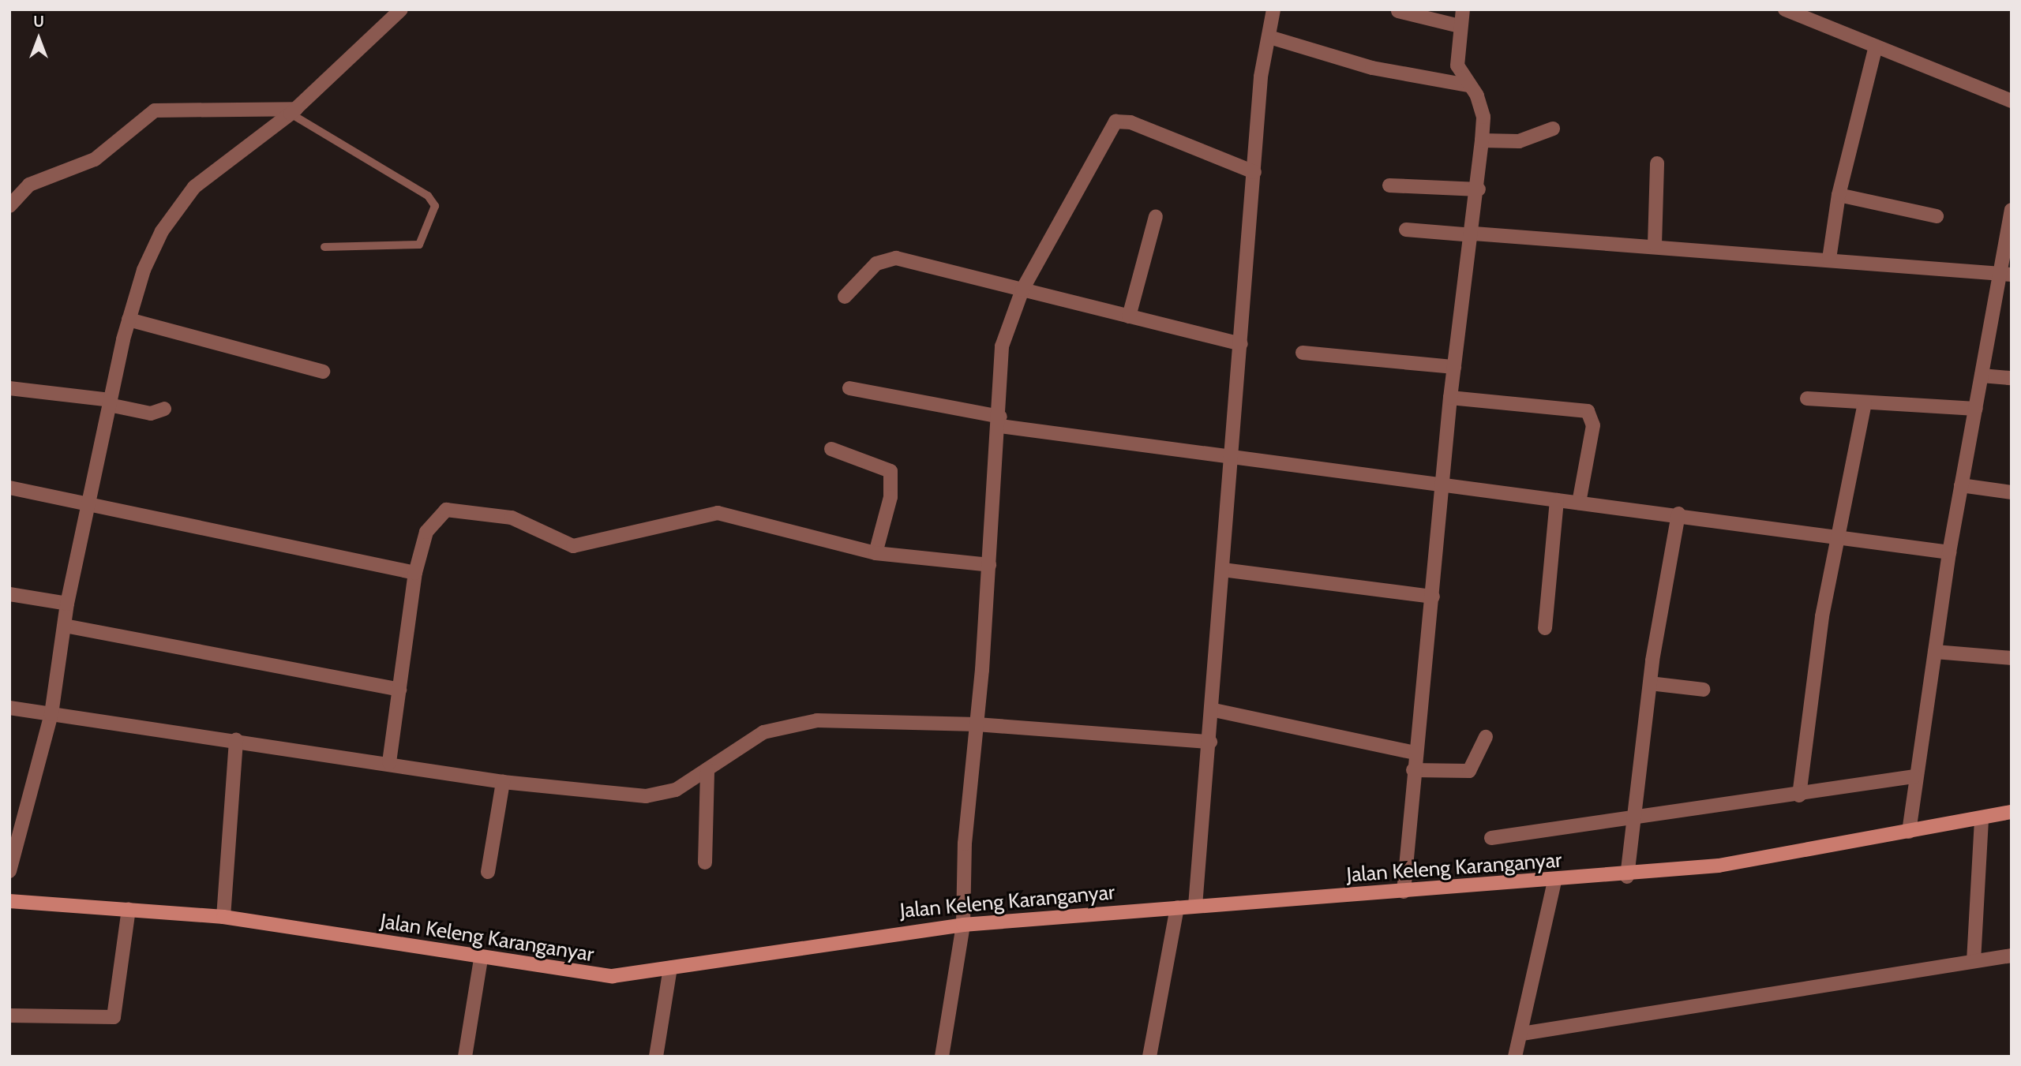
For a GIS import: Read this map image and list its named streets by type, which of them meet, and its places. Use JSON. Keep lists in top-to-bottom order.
{
  "streets": {
    "main road": ["Jalan Keleng Karanganyar"]
  },
  "north": "top"
}
